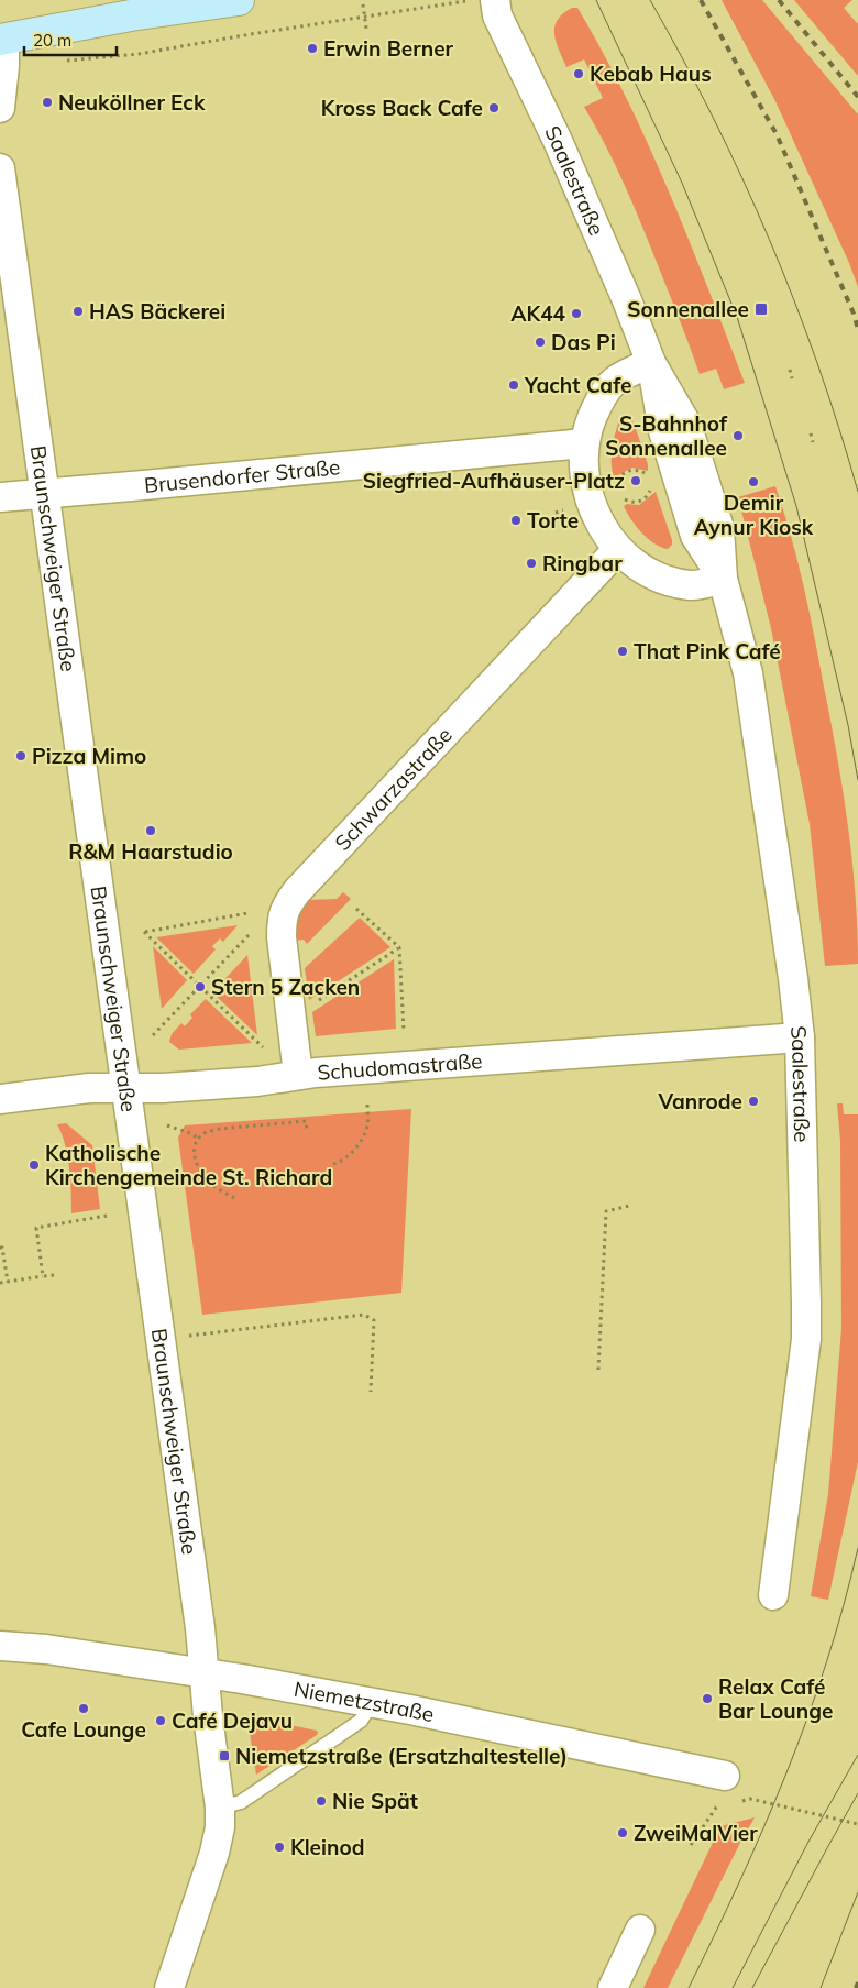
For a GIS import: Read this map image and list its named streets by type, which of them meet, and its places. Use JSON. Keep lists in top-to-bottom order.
{
  "streets": {
    "street": [
      "Saalestraße",
      "Brusendorfer Straße",
      "Braunschweiger Straße",
      "Schwarzastraße",
      "Schudomastraße",
      "Niemetzstraße"
    ]
  },
  "crossings": [
    ["Saalestraße", "Schudomastraße"],
    ["Brusendorfer Straße", "Braunschweiger Straße"],
    ["Braunschweiger Straße", "Schudomastraße"],
    ["Braunschweiger Straße", "Niemetzstraße"],
    ["Schwarzastraße", "Schudomastraße"]
  ],
  "places": {
    "other": [
      "Erwin Berner",
      "Kebab Haus",
      "Neuköllner Eck",
      "Kross Back Cafe",
      "HAS Bäckerei",
      "AK44",
      "Das Pi",
      "Yacht Cafe",
      "S-Bahnhof Sonnenallee",
      "Siegfried-Aufhäuser-Platz",
      "Demir Aynur Kiosk",
      "Torte",
      "Ringbar",
      "That Pink Café",
      "Pizza Mimo",
      "R&M Haarstudio",
      "Stern 5 Zacken",
      "Vanrode",
      "Katholische Kirchengemeinde St. Richard",
      "Relax Café Bar Lounge",
      "Cafe Lounge",
      "Café Dejavu",
      "Nie Spät",
      "ZweiMalVier",
      "Kleinod"
    ],
    "transit": ["Sonnenallee", "Niemetzstraße (Ersatzhaltestelle)"]
  },
  "scale_bar": "20 m"
}
